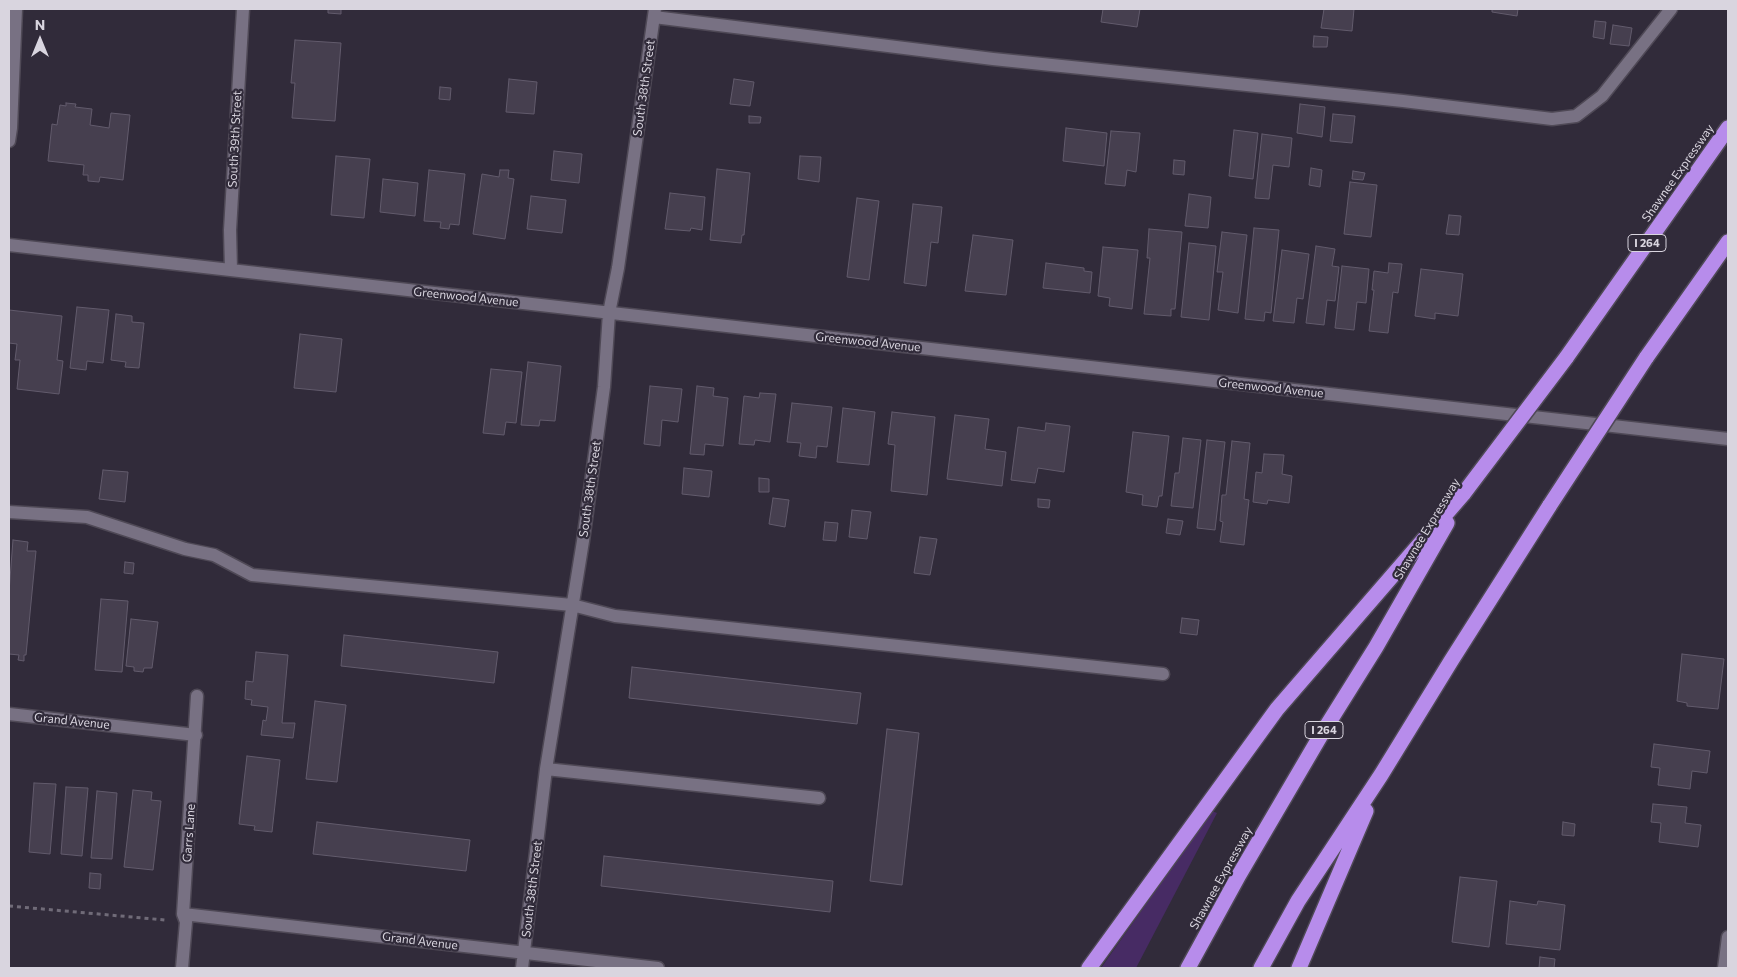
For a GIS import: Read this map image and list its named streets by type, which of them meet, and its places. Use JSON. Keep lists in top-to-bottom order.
{
  "streets": {
    "highway": ["Shawnee Expressway", "I 264"],
    "street": [
      "South 38th Street",
      "South 39th Street",
      "Greenwood Avenue",
      "Grand Avenue",
      "Garrs Lane"
    ]
  },
  "crossings": [
    ["South 38th Street", "Greenwood Avenue"],
    ["South 38th Street", "Grand Avenue"],
    ["South 39th Street", "Greenwood Avenue"],
    ["Grand Avenue", "Garrs Lane"]
  ],
  "north": "top"
}
